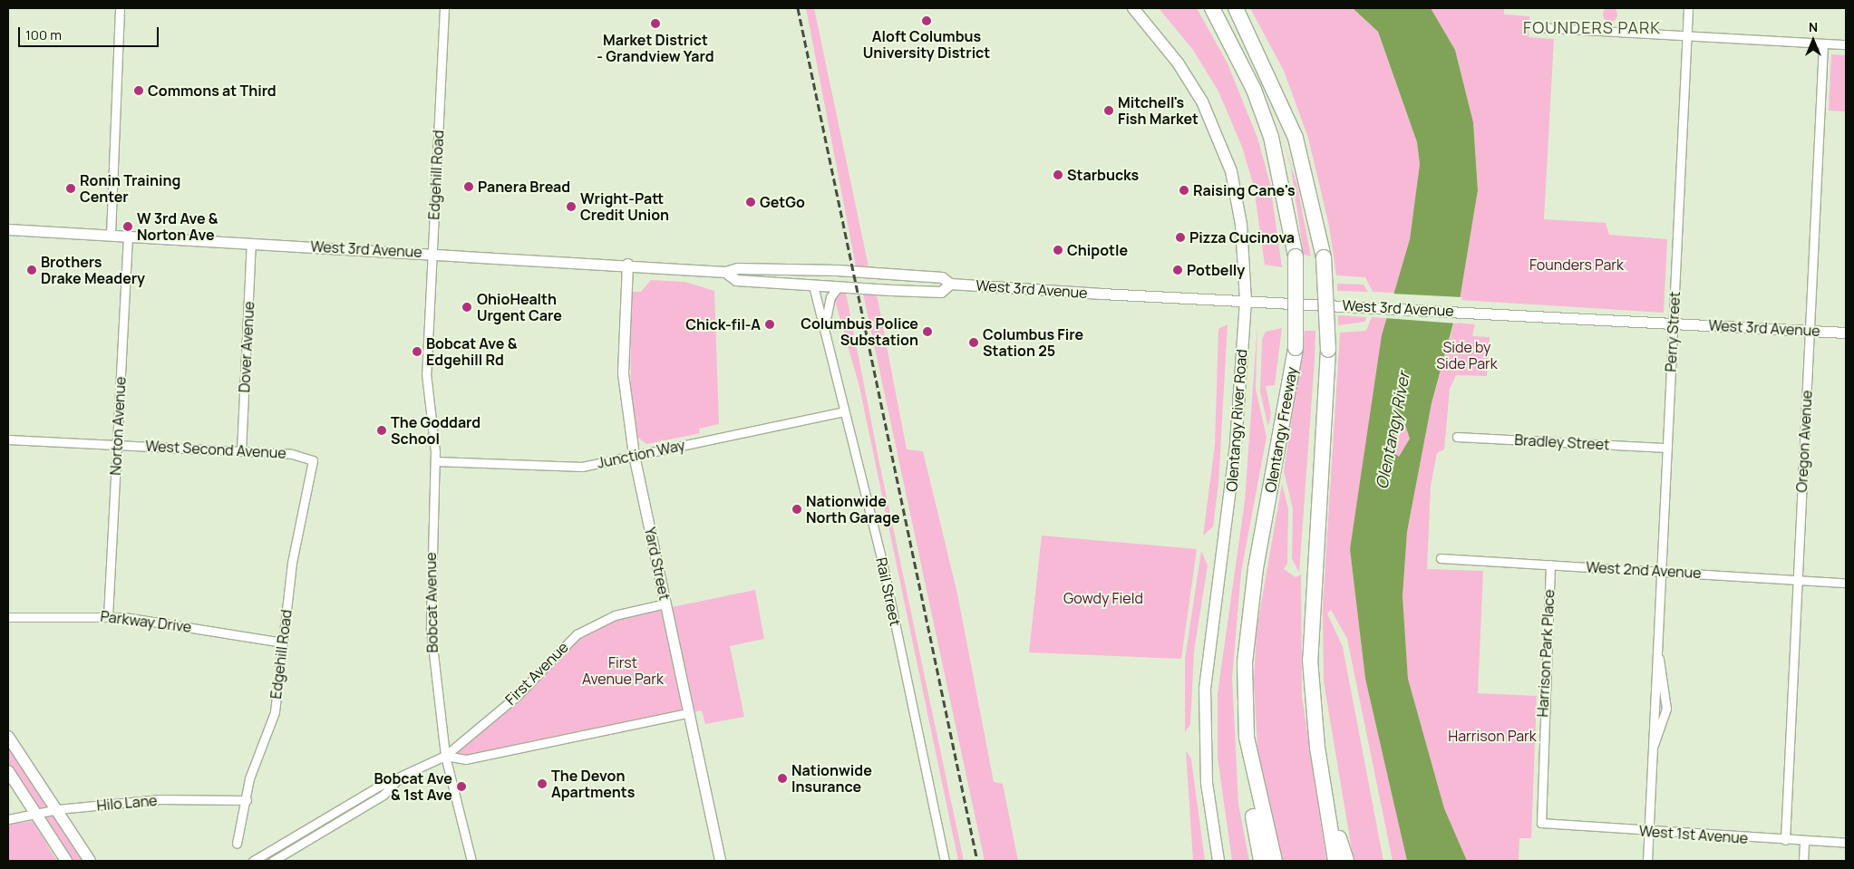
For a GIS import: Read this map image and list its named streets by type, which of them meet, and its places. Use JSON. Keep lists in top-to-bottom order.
{
  "streets": {
    "highway": ["Olentangy Freeway"],
    "main road": ["Olentangy River Road"],
    "street": [
      "Edgehill Road",
      "West 3rd Avenue",
      "Perry Street",
      "Dover Avenue",
      "Norton Avenue",
      "Oregon Avenue",
      "Bradley Street",
      "West Second Avenue",
      "Junction Way",
      "Yard Street",
      "West 2nd Avenue",
      "Rail Street",
      "Bobcat Avenue",
      "Parkway Drive",
      "Harrison Park Place",
      "First Avenue",
      "Hilo Lane",
      "West 1st Avenue"
    ]
  },
  "crossings": [
    ["Edgehill Road", "West 3rd Avenue"],
    ["Edgehill Road", "West Second Avenue"],
    ["Edgehill Road", "Bobcat Avenue"],
    ["Edgehill Road", "Parkway Drive"],
    ["Edgehill Road", "Hilo Lane"],
    ["West 3rd Avenue", "Perry Street"],
    ["West 3rd Avenue", "Dover Avenue"],
    ["West 3rd Avenue", "Olentangy River Road"],
    ["West 3rd Avenue", "Norton Avenue"],
    ["West 3rd Avenue", "Oregon Avenue"],
    ["West 3rd Avenue", "Yard Street"],
    ["West 3rd Avenue", "Rail Street"],
    ["Perry Street", "Bradley Street"],
    ["Perry Street", "West 2nd Avenue"],
    ["Perry Street", "West 1st Avenue"],
    ["Dover Avenue", "West Second Avenue"],
    ["Norton Avenue", "West Second Avenue"],
    ["Norton Avenue", "Parkway Drive"],
    ["Oregon Avenue", "West 2nd Avenue"],
    ["Oregon Avenue", "West 1st Avenue"],
    ["Junction Way", "Yard Street"],
    ["Junction Way", "Rail Street"],
    ["Junction Way", "Bobcat Avenue"],
    ["Yard Street", "First Avenue"],
    ["West 2nd Avenue", "Harrison Park Place"],
    ["Bobcat Avenue", "First Avenue"],
    ["Harrison Park Place", "West 1st Avenue"]
  ],
  "districts": ["FOUNDERS PARK"],
  "water": ["Olentangy River"],
  "parks": [
    "Founders Park",
    "Side by Side Park",
    "Gowdy Field",
    "First Avenue Park",
    "Harrison Park"
  ],
  "places": [
    "Aloft Columbus University District",
    "Market District - Grandview Yard",
    "Commons at Third",
    "Mitchell's Fish Market",
    "Starbucks",
    "Panera Bread",
    "Ronin Training Center",
    "Raising Cane's",
    "GetGo",
    "Wright-Patt Credit Union",
    "W 3rd Ave & Norton Ave",
    "Pizza Cucinova",
    "Chipotle",
    "Brothers Drake Meadery",
    "Potbelly",
    "OhioHealth Urgent Care",
    "Chick-fil-A",
    "Columbus Police Substation",
    "Columbus Fire Station 25",
    "Bobcat Ave & Edgehill Rd",
    "The Goddard School",
    "Nationwide North Garage",
    "Nationwide Insurance",
    "The Devon Apartments",
    "Bobcat Ave & 1st Ave"
  ],
  "scale_bar": "100 m",
  "north": "top"
}
